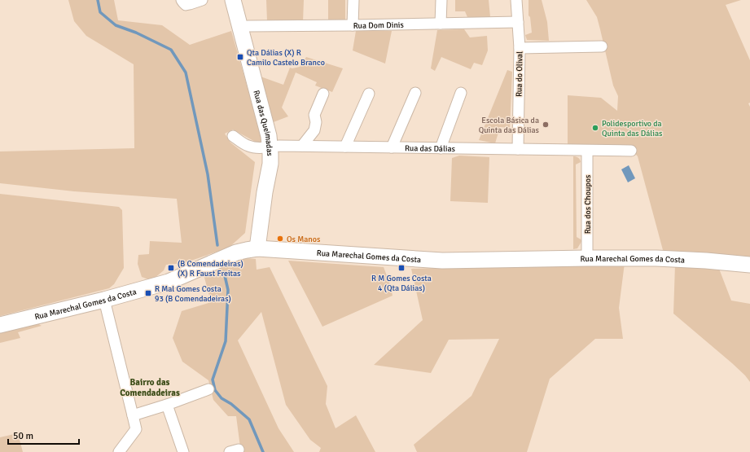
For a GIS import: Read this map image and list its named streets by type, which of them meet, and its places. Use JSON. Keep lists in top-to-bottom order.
{
  "streets": {
    "main road": ["Rua das Queimadas", "Rua Marechal Gomes da Costa"],
    "street": [
      "Rua Dom Dinis",
      "Rua do Olival",
      "Rua das Dálias",
      "Rua dos Choupos"
    ]
  },
  "crossings": [
    ["Rua Dom Dinis", "Rua do Olival"],
    ["Rua Dom Dinis", "Rua das Queimadas"],
    ["Rua do Olival", "Rua das Dálias"],
    ["Rua das Queimadas", "Rua das Dálias"],
    ["Rua das Queimadas", "Rua Marechal Gomes da Costa"],
    ["Rua das Dálias", "Rua dos Choupos"],
    ["Rua dos Choupos", "Rua Marechal Gomes da Costa"]
  ],
  "districts": ["Bairro das Comendadeiras"],
  "places": {
    "transit": [
      "Qta Dálias (X) R Camilo Castelo Branco",
      "(B Comendadeiras) (X) R Faust Freitas",
      "R M Gomes Costa 4 (Qta Dálias)",
      "R Mal Gomes Costa 93 (B Comendadeiras)"
    ],
    "other": ["Escola Básica da Quinta das Dálias", "Polidesportivo da Quinta das Dálias", "Os Manos"]
  },
  "scale_bar": "50 m"
}
